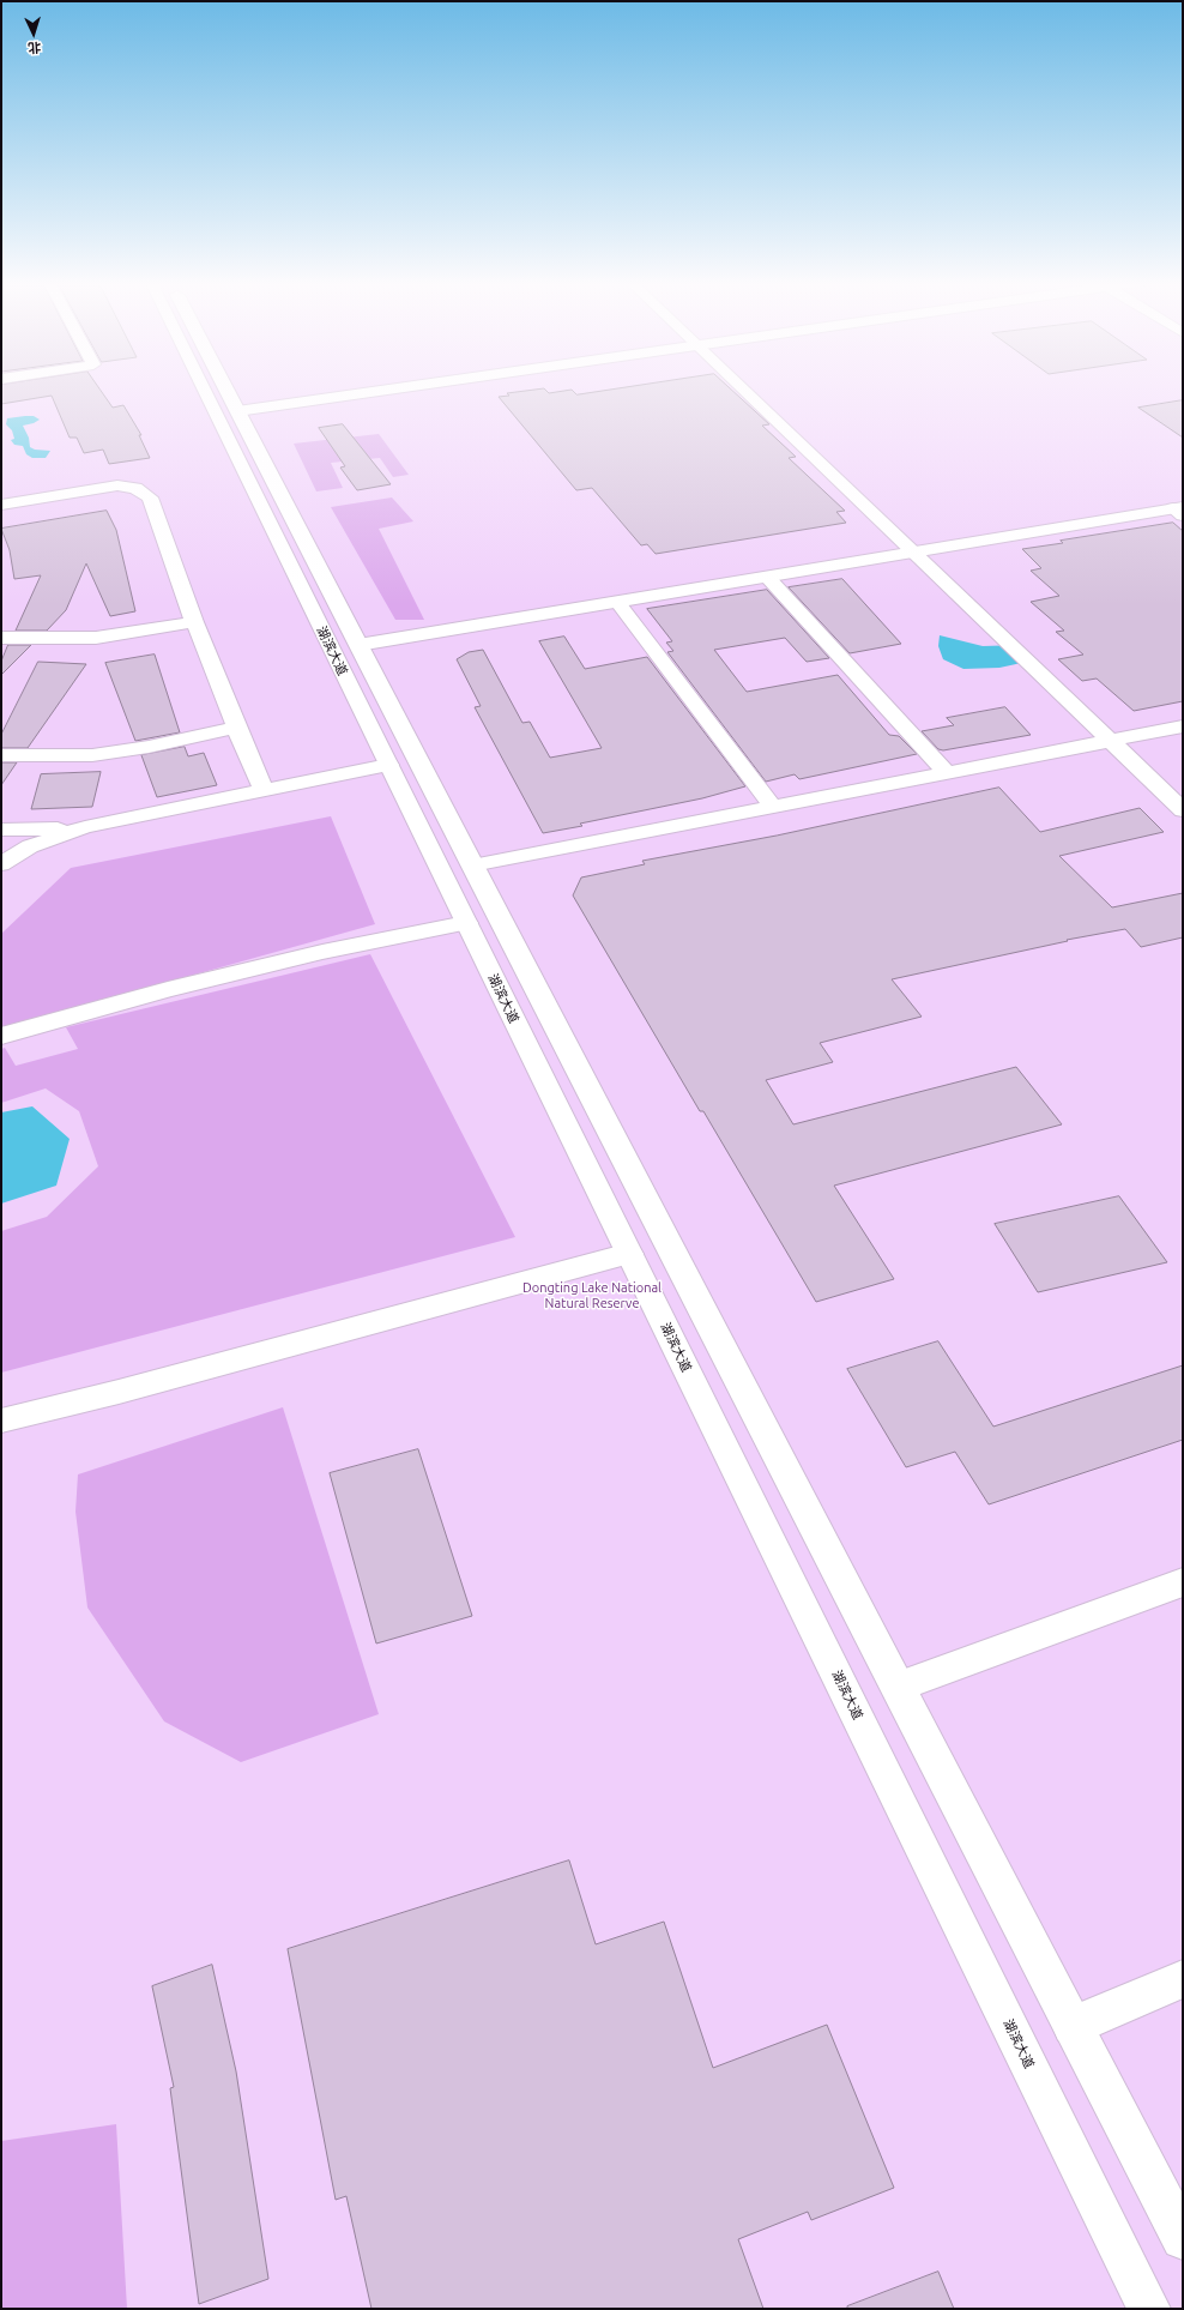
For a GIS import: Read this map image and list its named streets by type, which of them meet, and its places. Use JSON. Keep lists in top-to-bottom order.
{
  "streets": {
    "main road": ["湖滨大道"]
  },
  "parks": ["Dongting Lake National Natural Reserve"],
  "north": "bottom"
}
